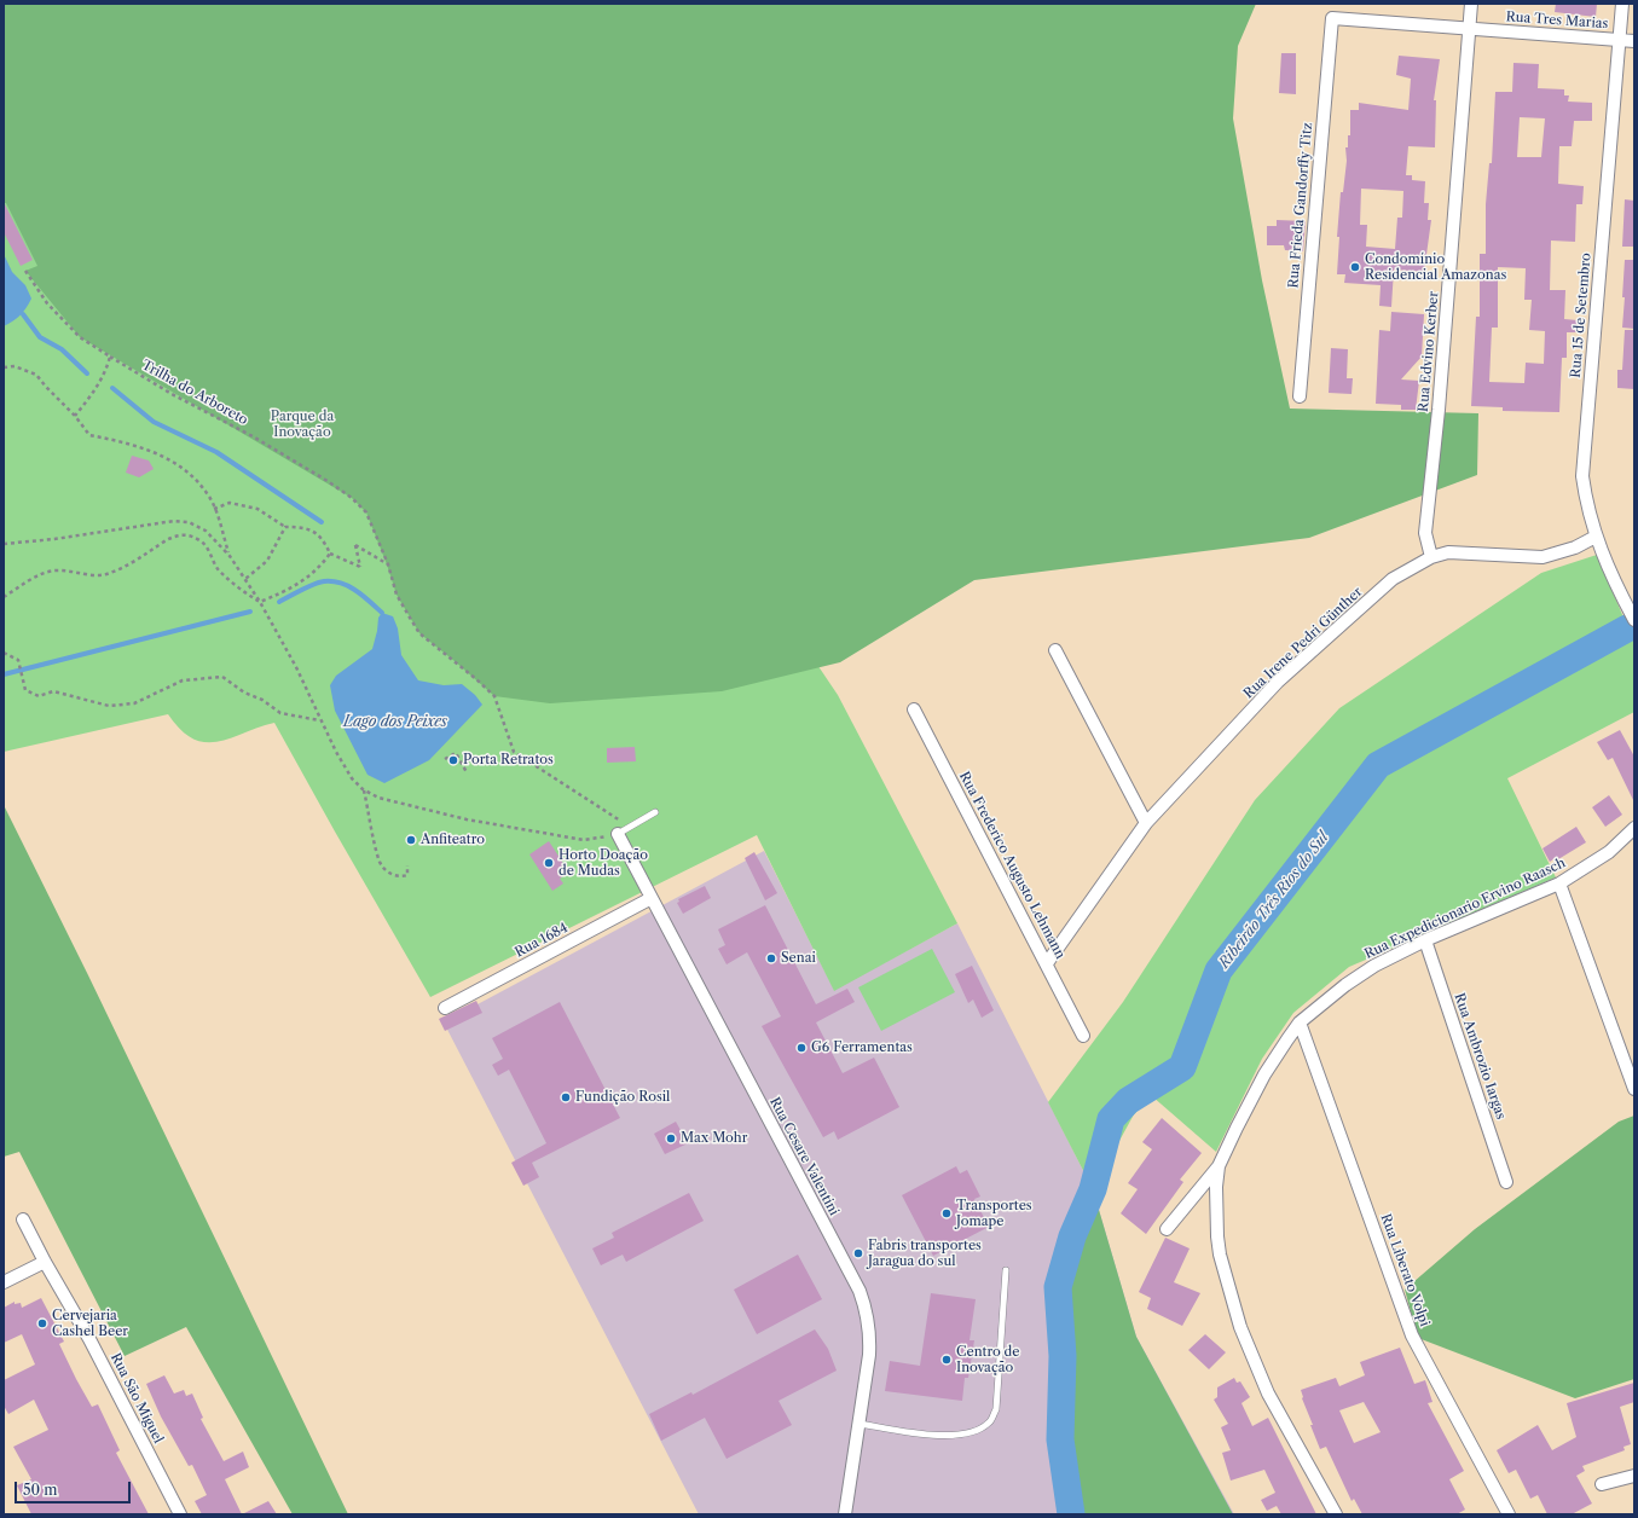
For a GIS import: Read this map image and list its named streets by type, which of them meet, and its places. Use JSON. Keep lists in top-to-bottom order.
{
  "streets": {
    "street": [
      "Rua Tres Marias",
      "Rua Frieda Gandorffy Titz",
      "Rua 15 de Setembro",
      "Rua Edvino Kerber",
      "Rua Irene Pedri Günther",
      "Rua Frederico Augusto Lehmann",
      "Rua Expedicionario Ervino Raasch",
      "Rua 1684",
      "Rua Ambrozio Iargas",
      "Rua Cesare Valentini",
      "Rua Liberato Volpi",
      "Rua São Miguel"
    ],
    "path": ["Trilha do Arboreto"]
  },
  "crossings": [
    ["Rua Tres Marias", "Rua Frieda Gandorffy Titz"],
    ["Rua Tres Marias", "Rua 15 de Setembro"],
    ["Rua Tres Marias", "Rua Edvino Kerber"],
    ["Rua 15 de Setembro", "Rua Irene Pedri Günther"],
    ["Rua Edvino Kerber", "Rua Irene Pedri Günther"],
    ["Trilha do Arboreto", "Rua Cesare Valentini"],
    ["Rua Irene Pedri Günther", "Rua Frederico Augusto Lehmann"],
    ["Rua Expedicionario Ervino Raasch", "Rua Ambrozio Iargas"],
    ["Rua Expedicionario Ervino Raasch", "Rua Liberato Volpi"],
    ["Rua 1684", "Rua Cesare Valentini"]
  ],
  "water": ["Lago dos Peixes", "Ribeirão Três Rios do Sul"],
  "parks": ["Parque da Inovação"],
  "places": [
    "Condomínio Residencial Amazonas",
    "Porta Retratos",
    "Anfiteatro",
    "Horto Doação de Mudas",
    "Senai",
    "G6 Ferramentas",
    "Fundição Rosil",
    "Max Mohr",
    "Transportes Jomape",
    "Fabris transportes Jaragua do sul",
    "Cervejaria Cashel Beer",
    "Centro de Inovação"
  ],
  "scale_bar": "50 m"
}
